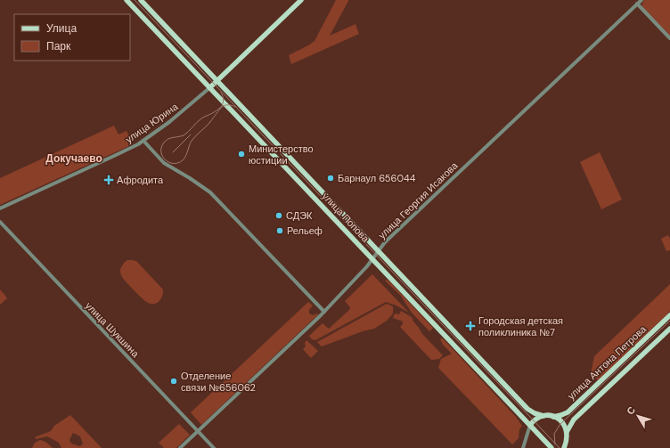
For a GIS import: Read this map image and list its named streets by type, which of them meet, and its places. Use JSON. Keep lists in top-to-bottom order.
{
  "streets": {
    "main road": ["улица Попова", "улица Антона Петрова"],
    "street": ["улица Юрина", "улица Георгия Исакова", "улица Шукшина"]
  },
  "crossings": [
    ["улица Юрина", "улица Попова"],
    ["улица Георгия Исакова", "улица Попова"],
    ["улица Георгия Исакова", "улица Шукшина"],
    ["улица Попова", "улица Антона Петрова"]
  ],
  "districts": ["Докучаево"],
  "places": {
    "other": [
      "Министерство юстиции",
      "Барнаул 656044",
      "СДЭК",
      "Рельеф",
      "Отделение связи №656062"
    ],
    "health": ["Афродита", "Городская детская поликлиника №7"]
  },
  "legend": ["Улица", "Парк"],
  "north": "top left"
}
